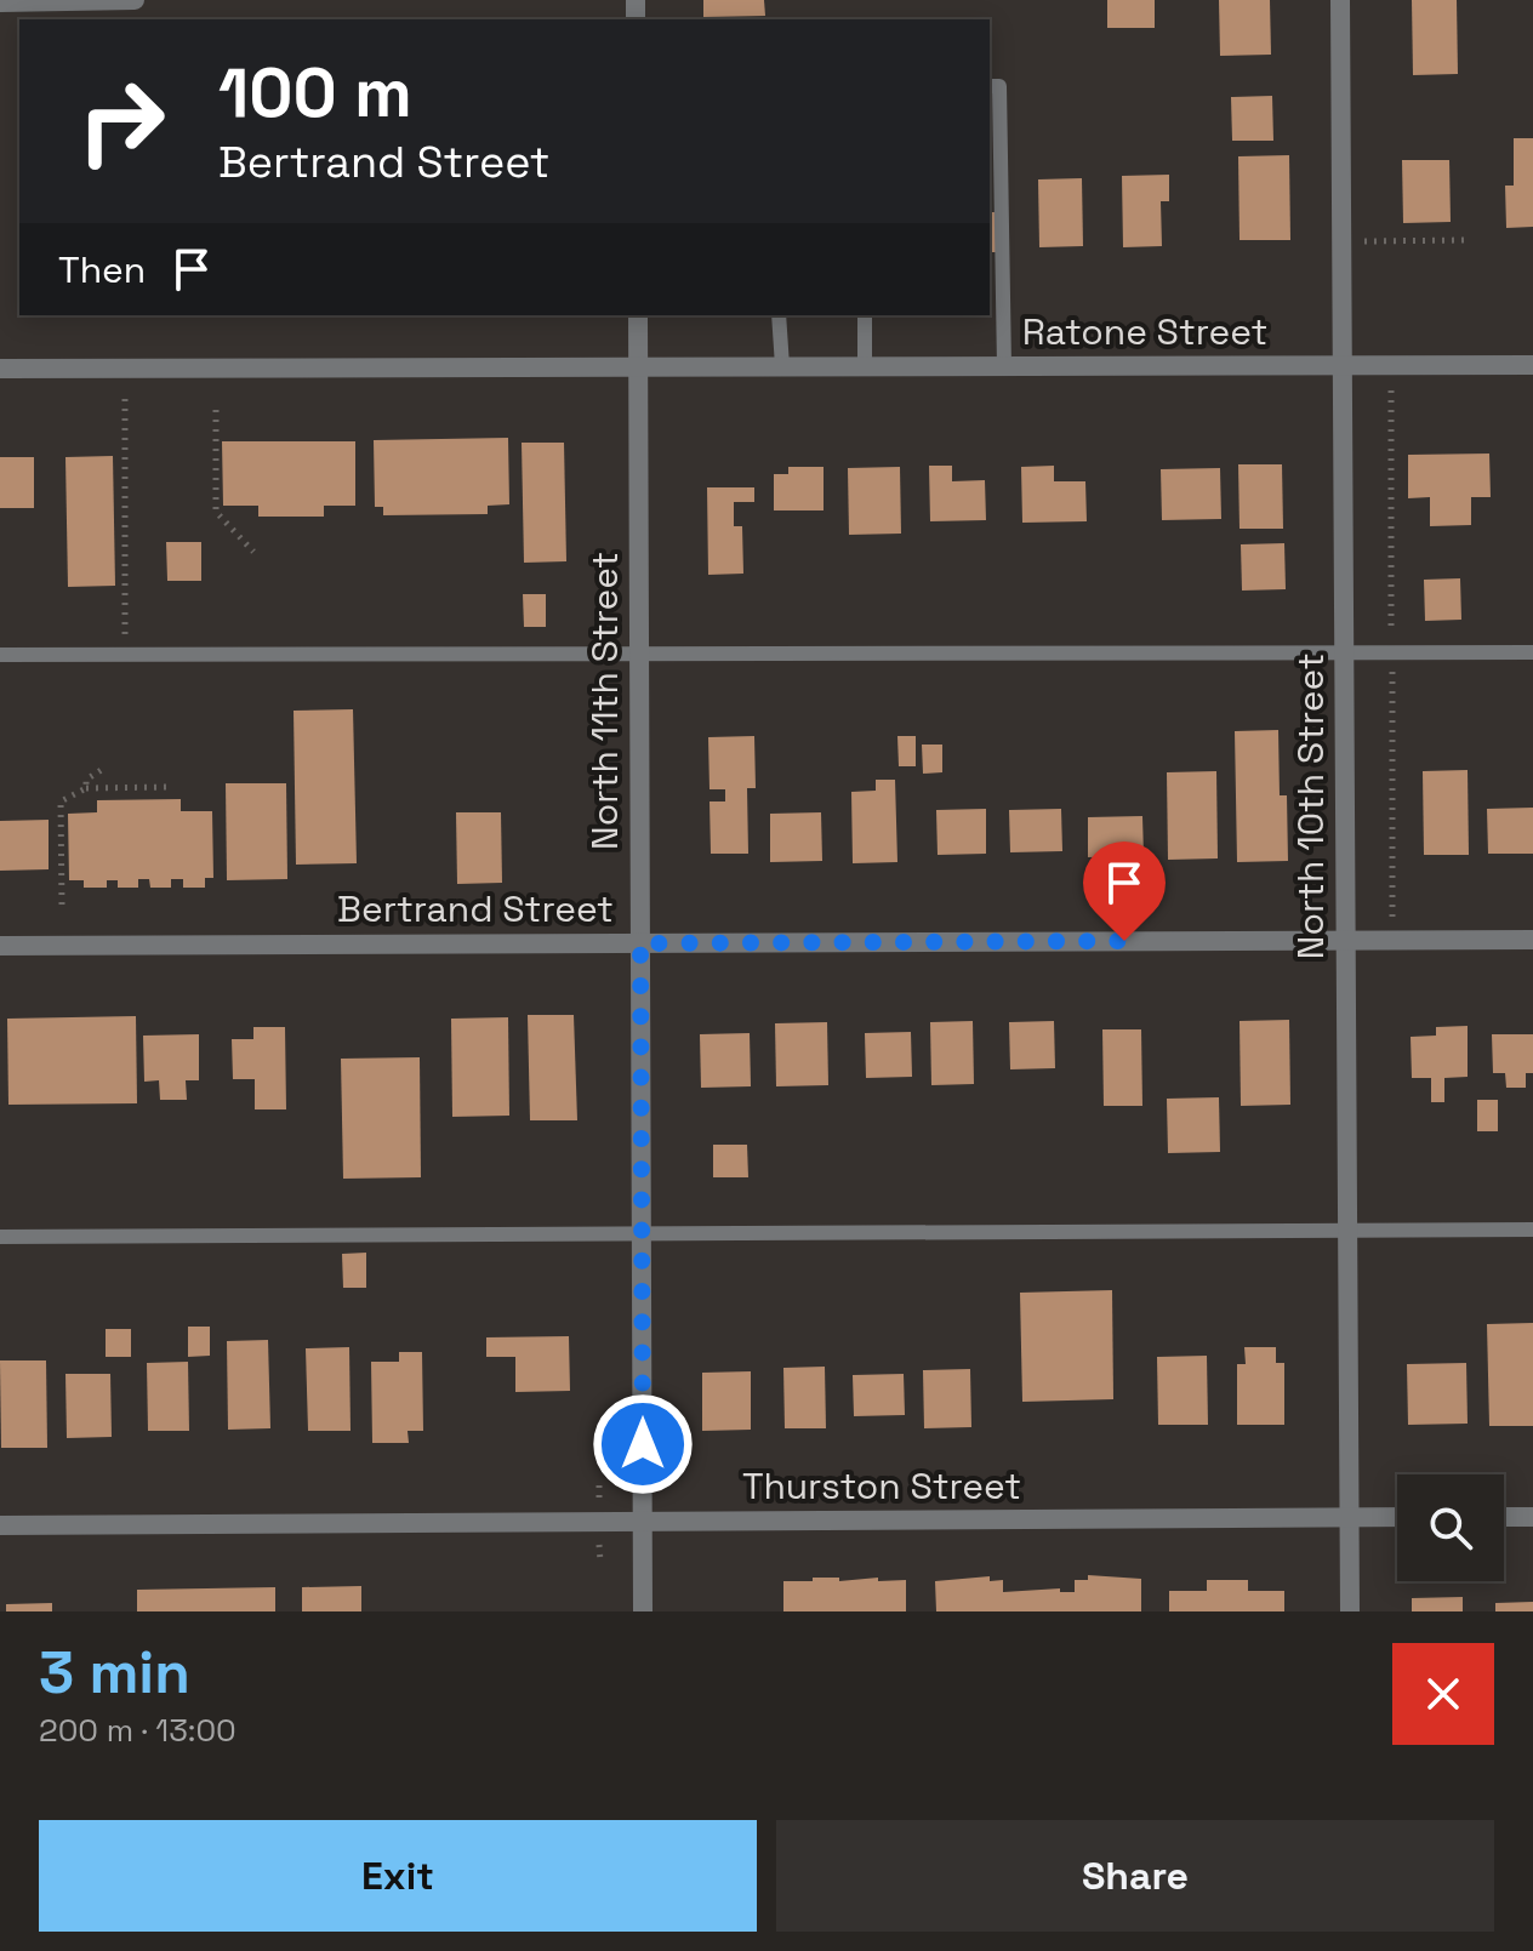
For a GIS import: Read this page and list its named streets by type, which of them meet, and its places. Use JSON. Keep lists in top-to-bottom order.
{
  "streets": {
    "street": [
      "Ratone Street",
      "North 11th Street",
      "North 10th Street",
      "Bertrand Street",
      "Thurston Street"
    ]
  },
  "crossings": [
    ["Ratone Street", "North 11th Street"],
    ["Ratone Street", "North 10th Street"],
    ["North 11th Street", "Bertrand Street"],
    ["North 11th Street", "Thurston Street"],
    ["North 10th Street", "Bertrand Street"],
    ["North 10th Street", "Thurston Street"]
  ],
  "page": {
    "turn": ["100 m", "Bertrand Street"],
    "then": "Then",
    "heading": ["3 min", "200 m · 13:00"],
    "buttons": ["Exit", "Share"]
  }
}
